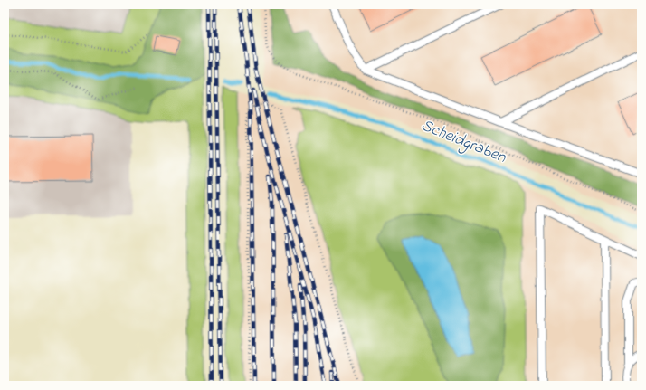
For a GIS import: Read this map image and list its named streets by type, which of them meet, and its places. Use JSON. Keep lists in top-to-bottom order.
{
  "water": ["Scheidgraben"]
}
